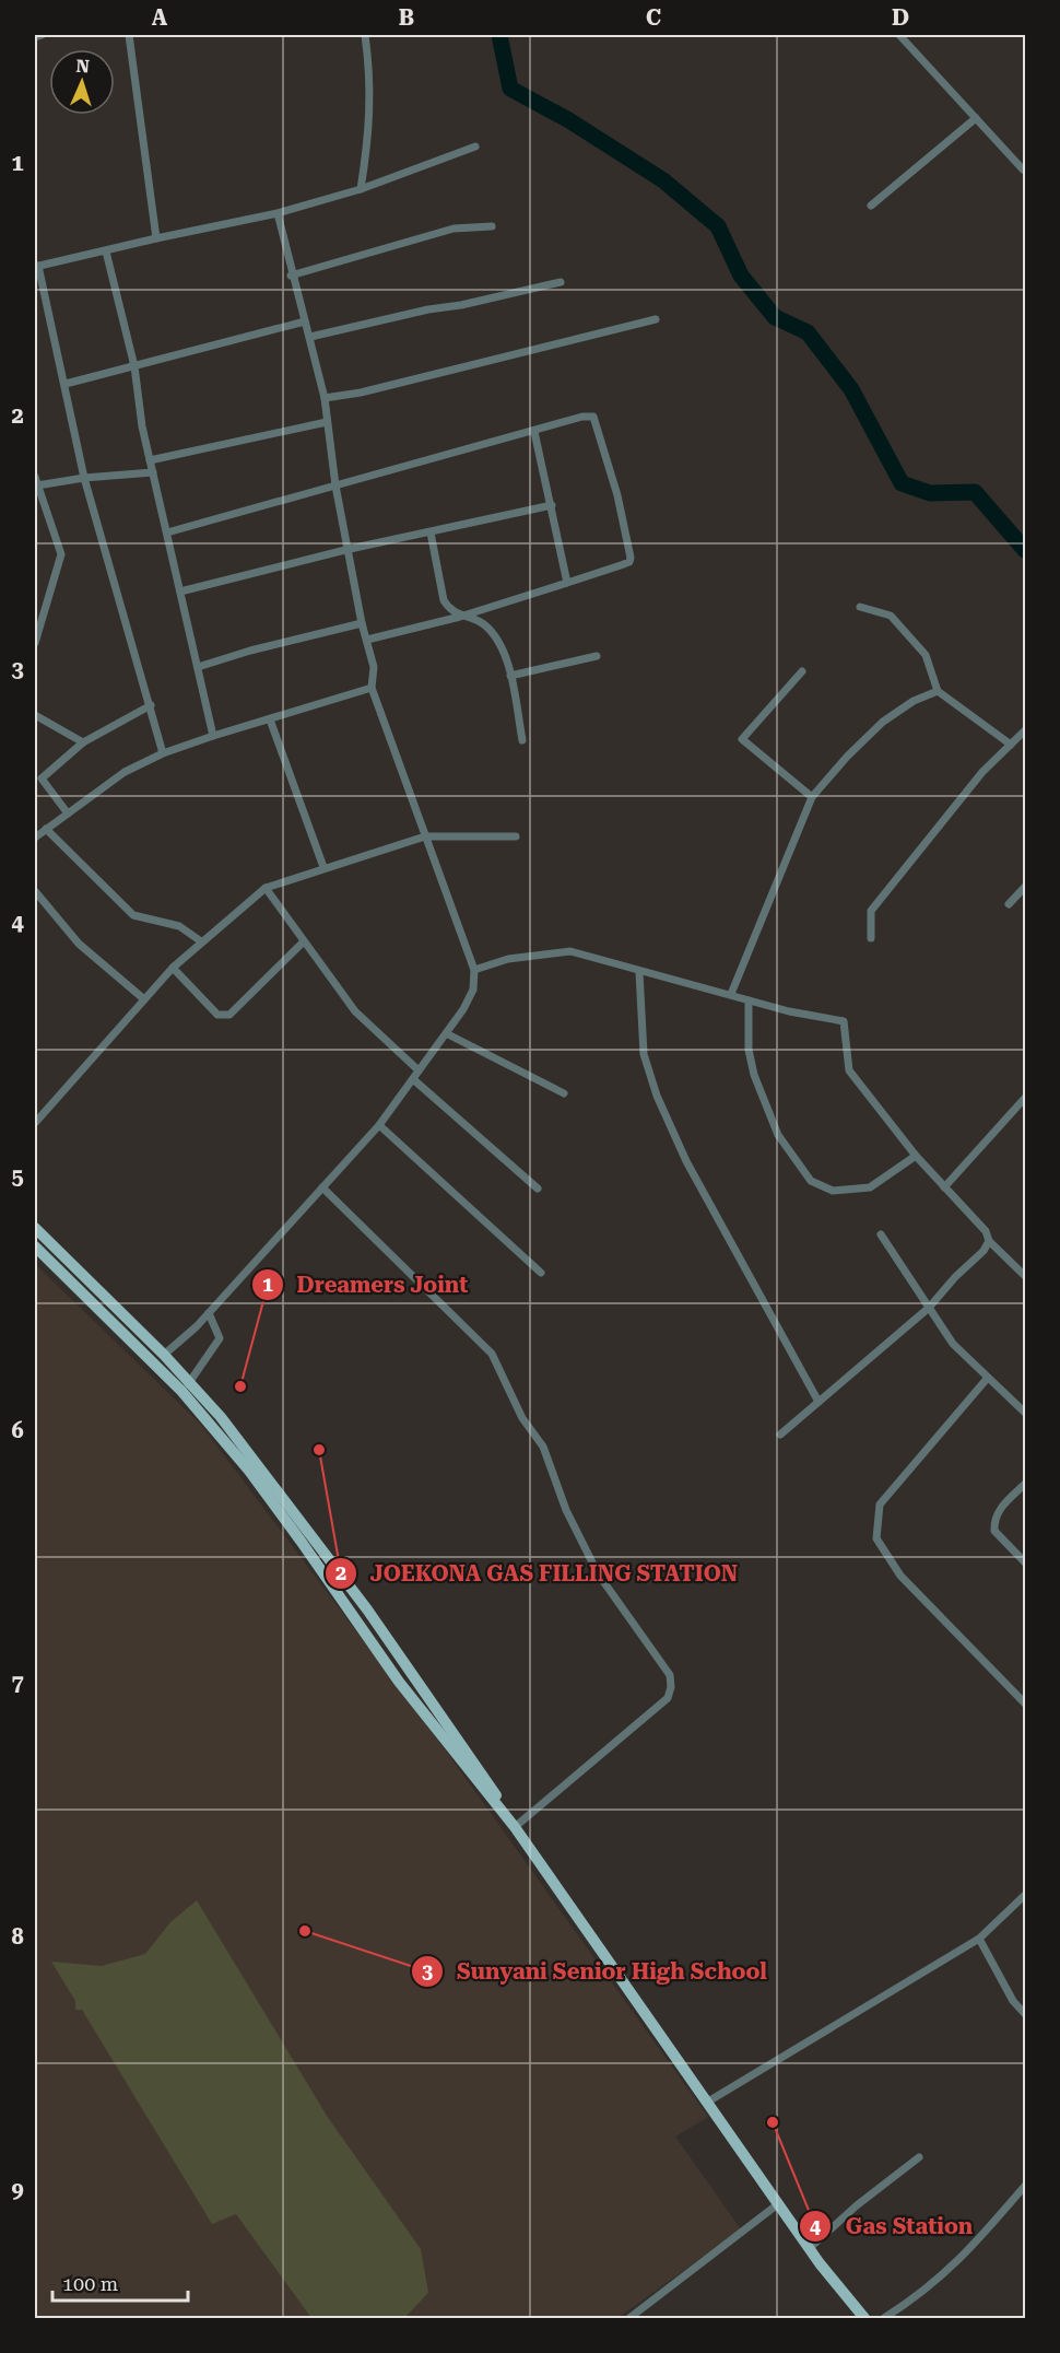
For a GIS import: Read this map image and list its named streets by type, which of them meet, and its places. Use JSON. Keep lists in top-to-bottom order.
{
  "places": [
    "Dreamers Joint",
    "JOEKONA GAS FILLING STATION",
    "Sunyani Senior High School",
    "Gas Station"
  ],
  "scale_bar": "100 m",
  "north": "top",
  "grid": {
    "columns": [
      "A",
      "B",
      "C",
      "D"
    ],
    "rows": [
      "1",
      "2",
      "3",
      "4",
      "5",
      "6",
      "7",
      "8",
      "9"
    ]
  }
}
